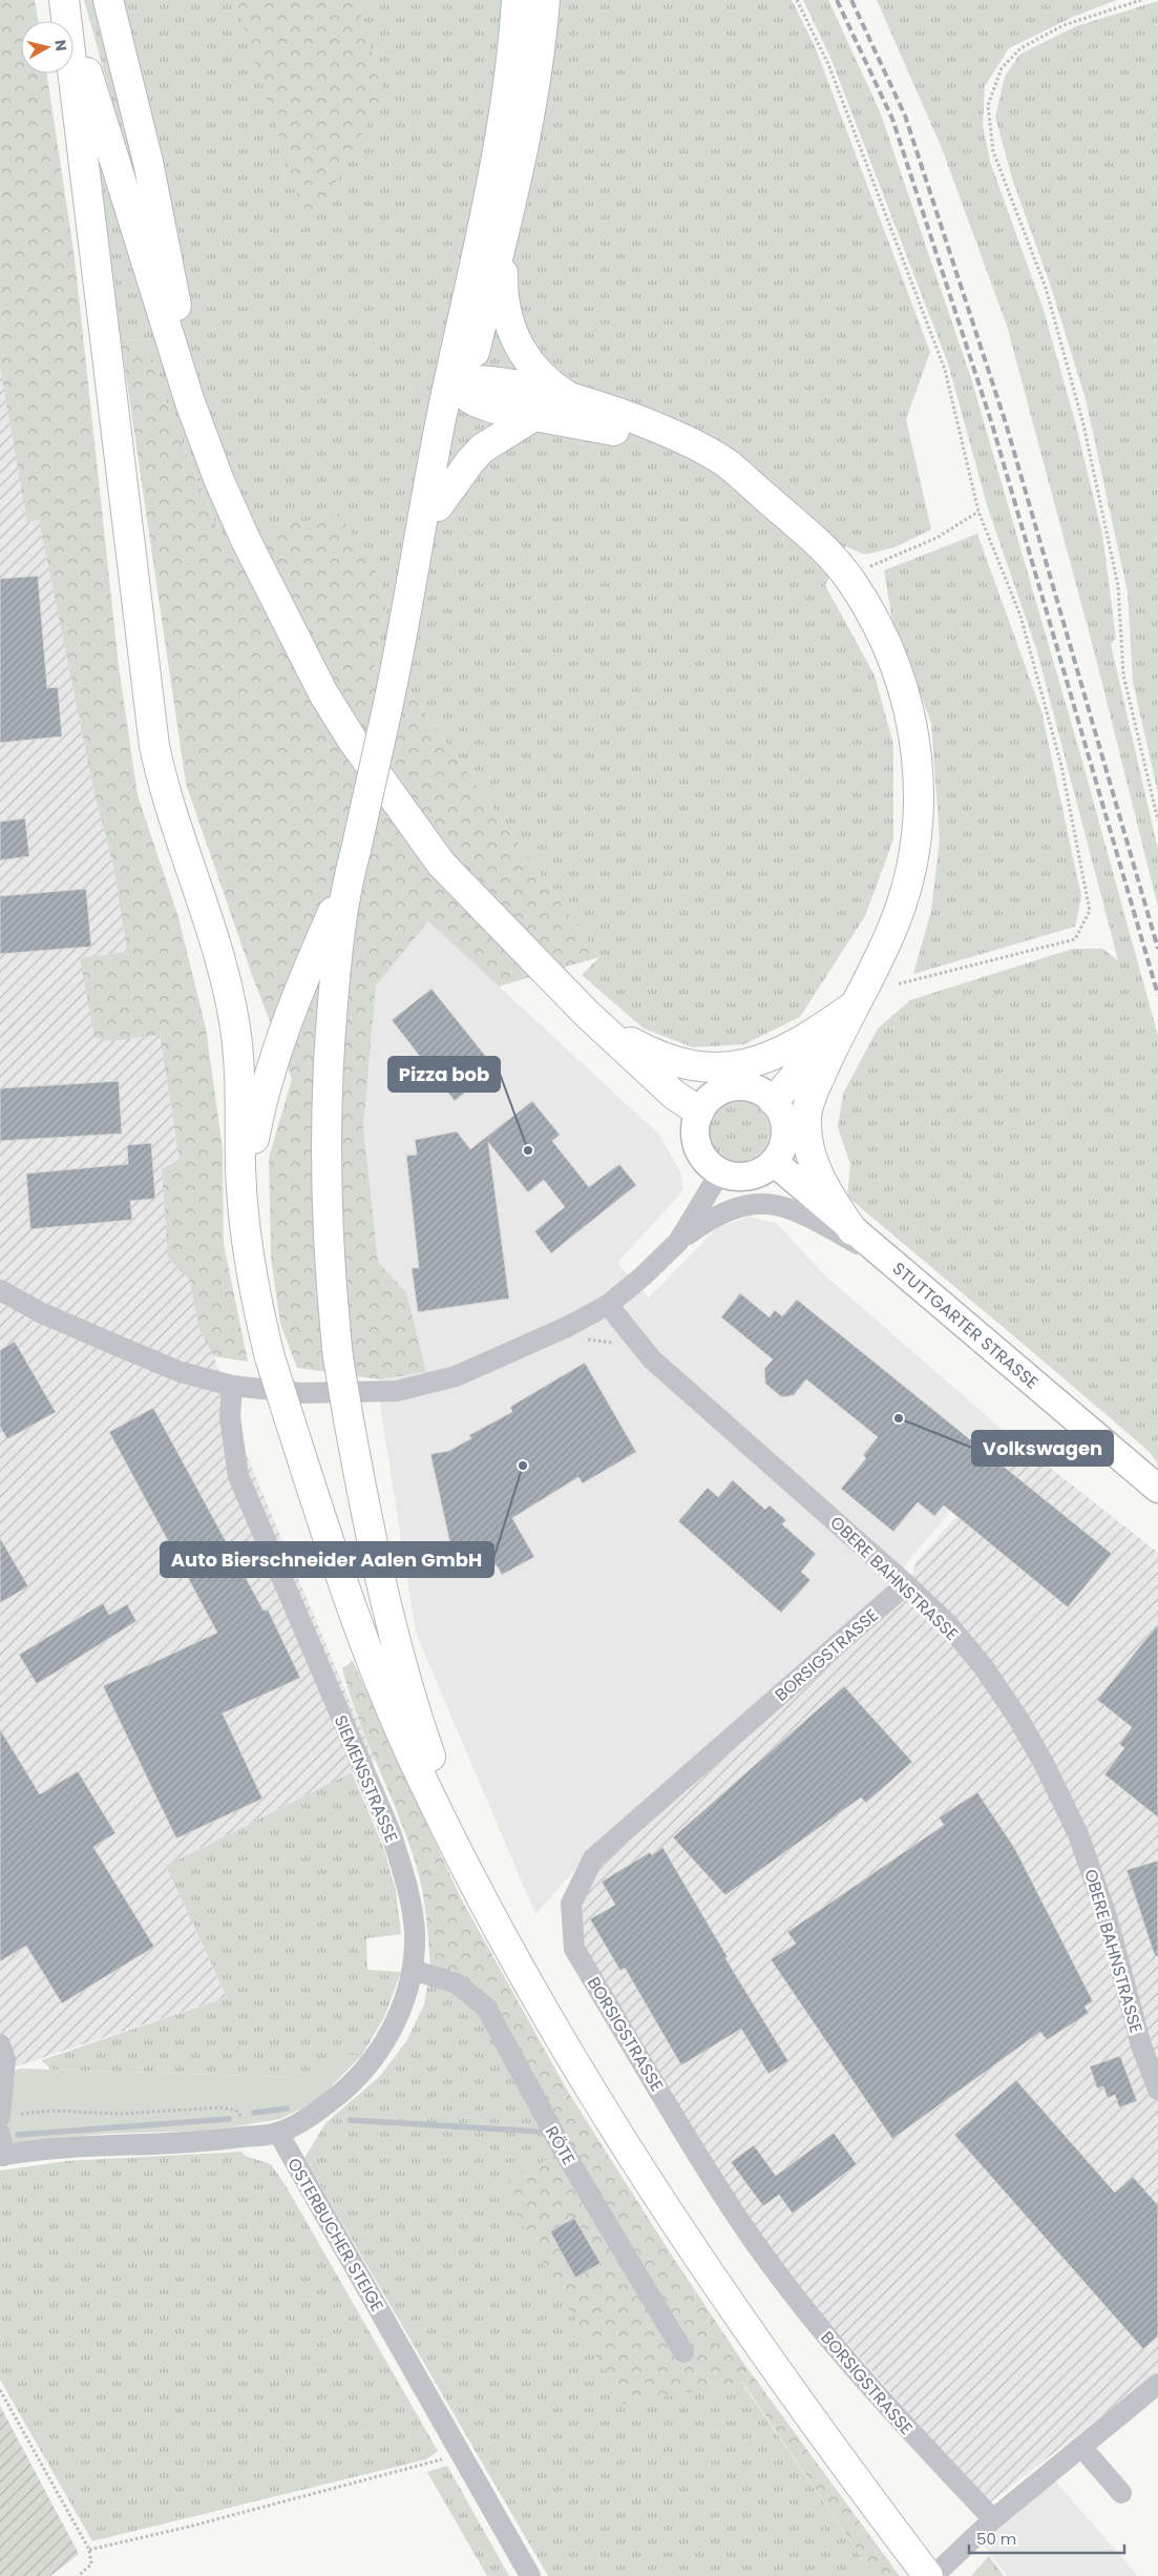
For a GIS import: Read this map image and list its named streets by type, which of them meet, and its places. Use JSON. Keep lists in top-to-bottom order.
{
  "streets": {
    "main road": ["STUTTGARTER STRASSE"],
    "street": [
      "OBERE BAHNSTRASSE",
      "BORSIGSTRASSE",
      "SIEMENSSTRASSE",
      "RÖTE",
      "OSTERBUCHER STEIGE"
    ]
  },
  "crossings": [
    ["OBERE BAHNSTRASSE", "BORSIGSTRASSE"],
    ["SIEMENSSTRASSE", "RÖTE"],
    ["SIEMENSSTRASSE", "OSTERBUCHER STEIGE"]
  ],
  "places": ["Pizza bob", "Volkswagen", "Auto Bierschneider Aalen GmbH"],
  "scale_bar": "50 m",
  "north": "right"
}
